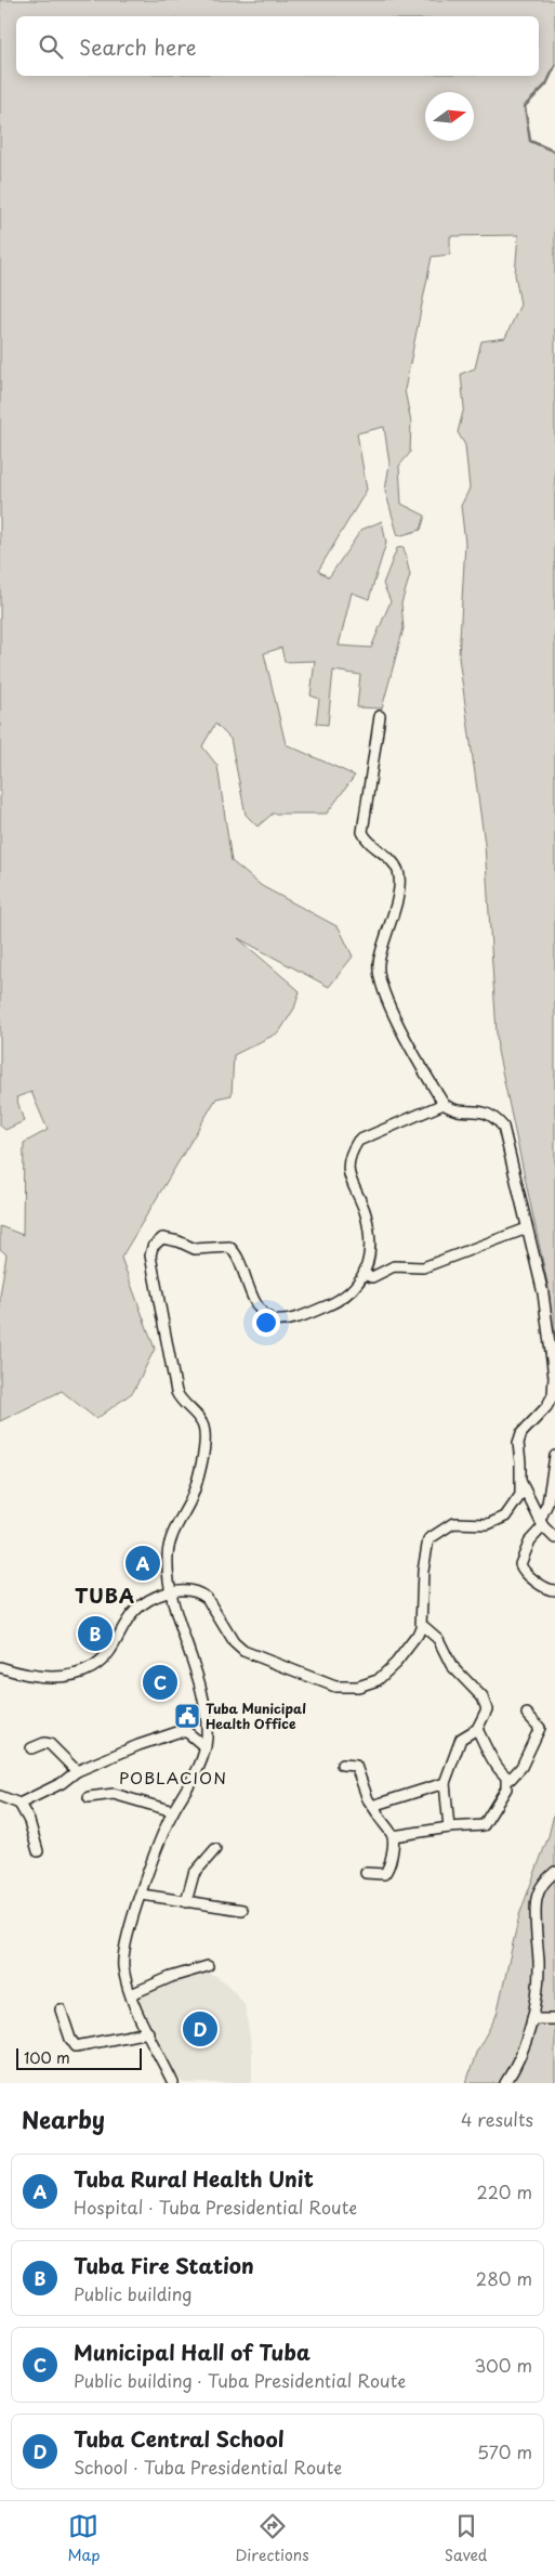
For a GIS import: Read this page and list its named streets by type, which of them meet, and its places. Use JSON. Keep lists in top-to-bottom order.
{
  "districts": ["TUBA", "POBLACION"],
  "places": {
    "public building": ["Tuba Municipal Health Office"]
  },
  "scale_bar": "100 m",
  "north": "right",
  "page": {
    "search": "Search here",
    "pins": [
      "A",
      "B",
      "C",
      "D"
    ],
    "scale": "100 m",
    "heading": ["Nearby", "4 results"],
    "list": [
      {
        "mark": "A",
        "name": "Tuba Rural Health Unit",
        "note": "Hospital · Tuba Presidential Route",
        "value": "220 m"
      },
      {
        "mark": "B",
        "name": "Tuba Fire Station",
        "note": "Public building",
        "value": "280 m"
      },
      {
        "mark": "C",
        "name": "Municipal Hall of Tuba",
        "note": "Public building · Tuba Presidential Route",
        "value": "300 m"
      },
      {
        "mark": "D",
        "name": "Tuba Central School",
        "note": "School · Tuba Presidential Route",
        "value": "570 m"
      }
    ],
    "nav": ["Map", "Directions", "Saved"]
  }
}
